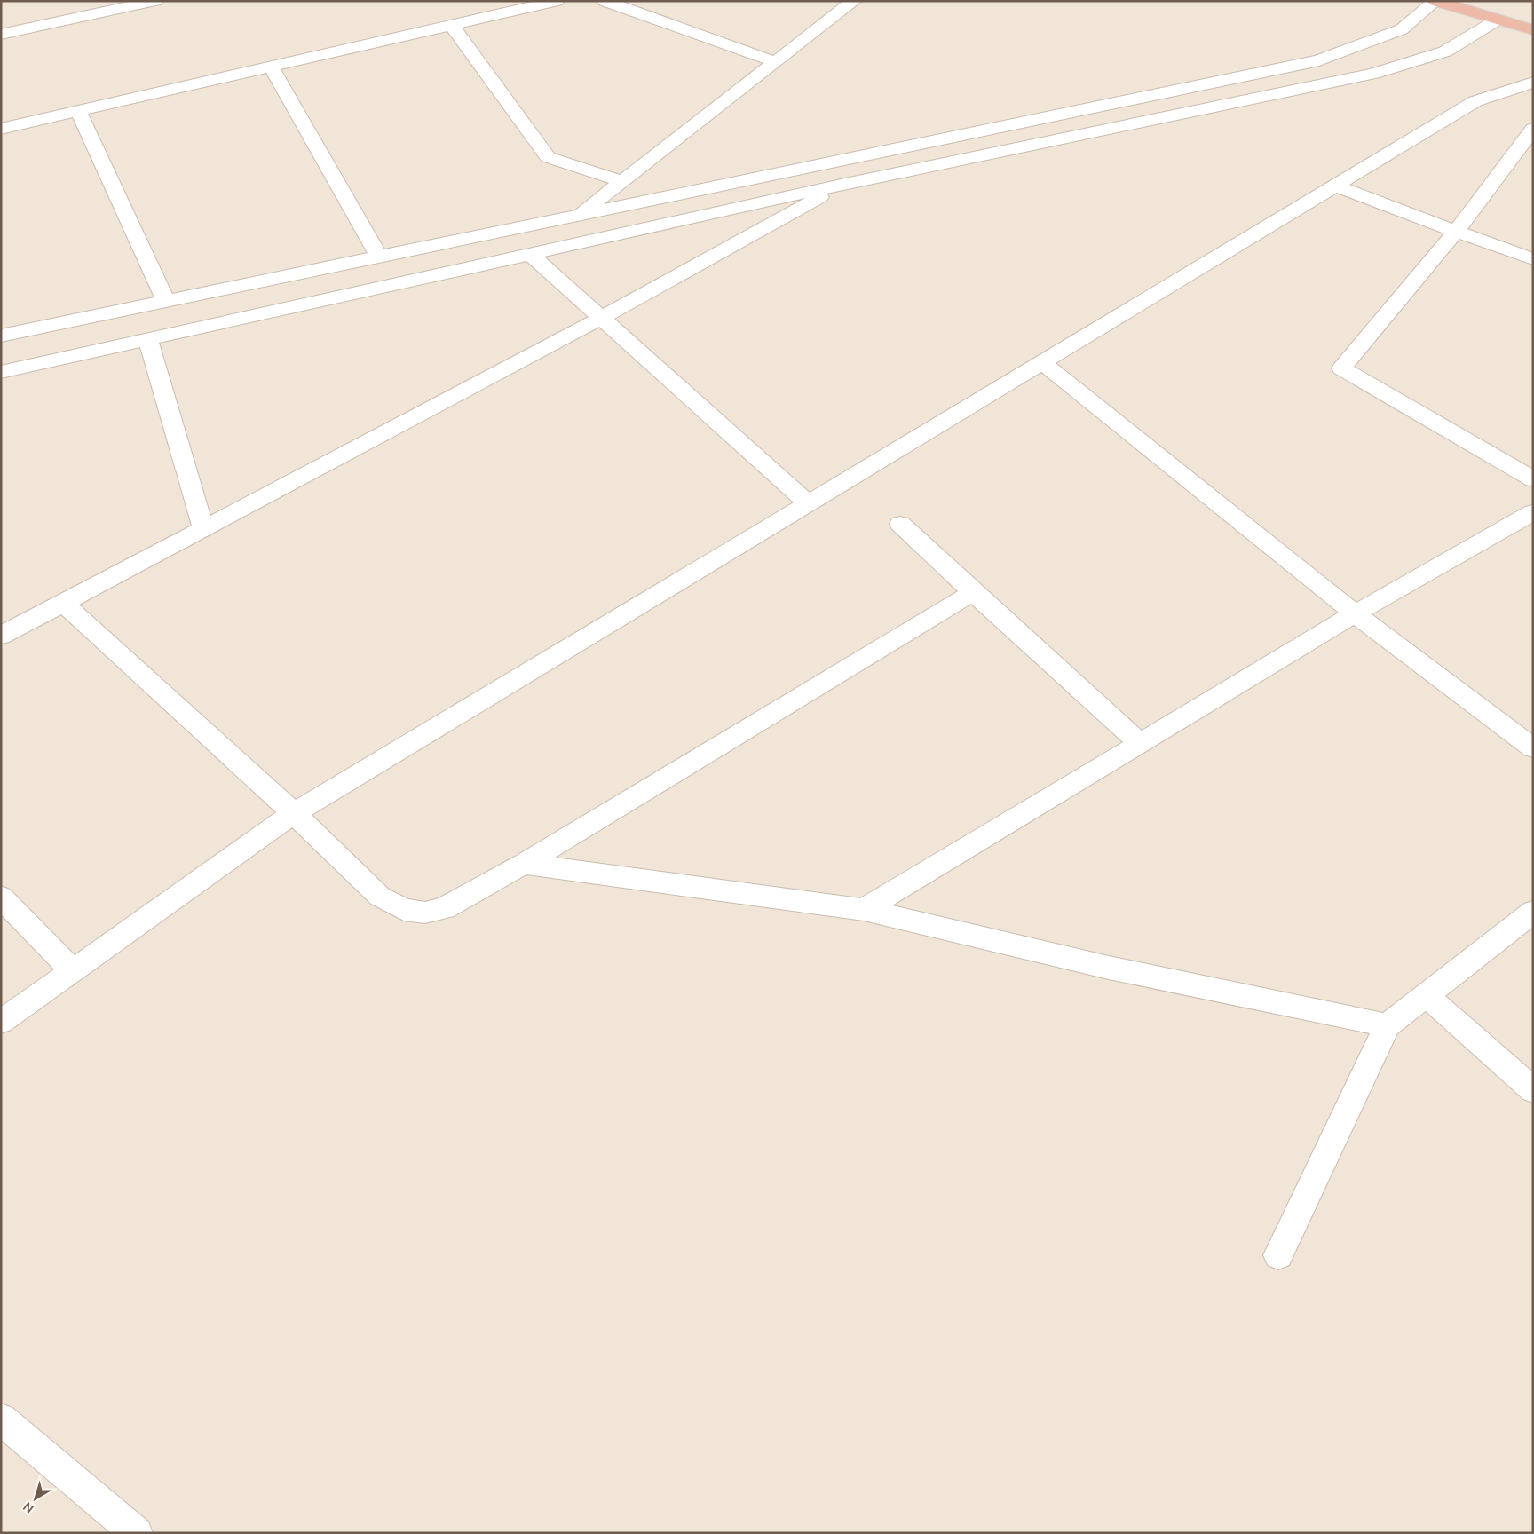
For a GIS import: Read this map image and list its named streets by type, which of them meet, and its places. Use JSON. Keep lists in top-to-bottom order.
{
  "north": "bottom left"
}
